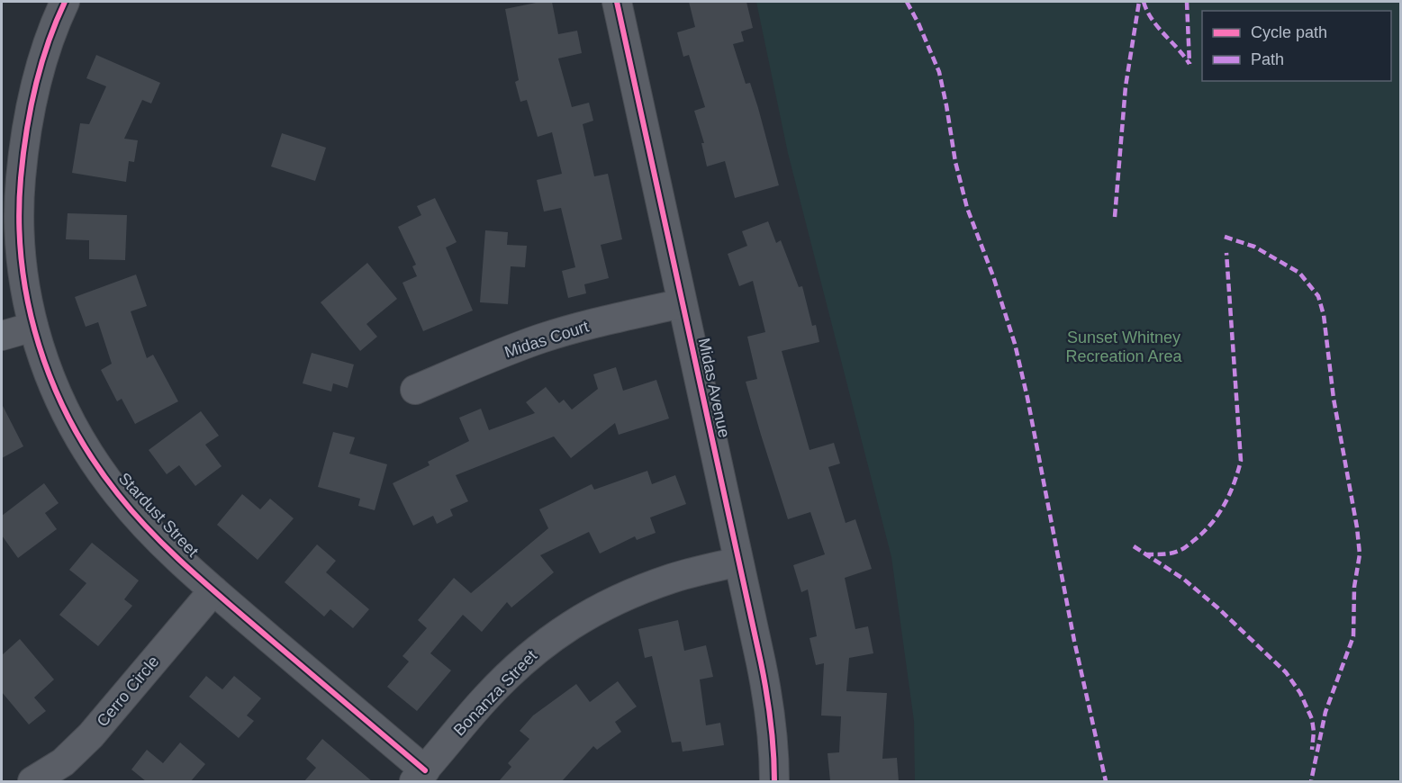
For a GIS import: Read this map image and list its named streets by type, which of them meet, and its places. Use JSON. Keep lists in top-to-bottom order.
{
  "streets": {
    "street": [
      "Midas Court",
      "Midas Avenue",
      "Stardust Street",
      "Cerro Circle",
      "Bonanza Street"
    ]
  },
  "crossings": [
    ["Midas Court", "Midas Avenue"],
    ["Midas Avenue", "Bonanza Street"],
    ["Stardust Street", "Cerro Circle"],
    ["Stardust Street", "Bonanza Street"]
  ],
  "parks": ["Sunset Whitney Recreation Area"],
  "legend": ["Cycle path", "Path"]
}
